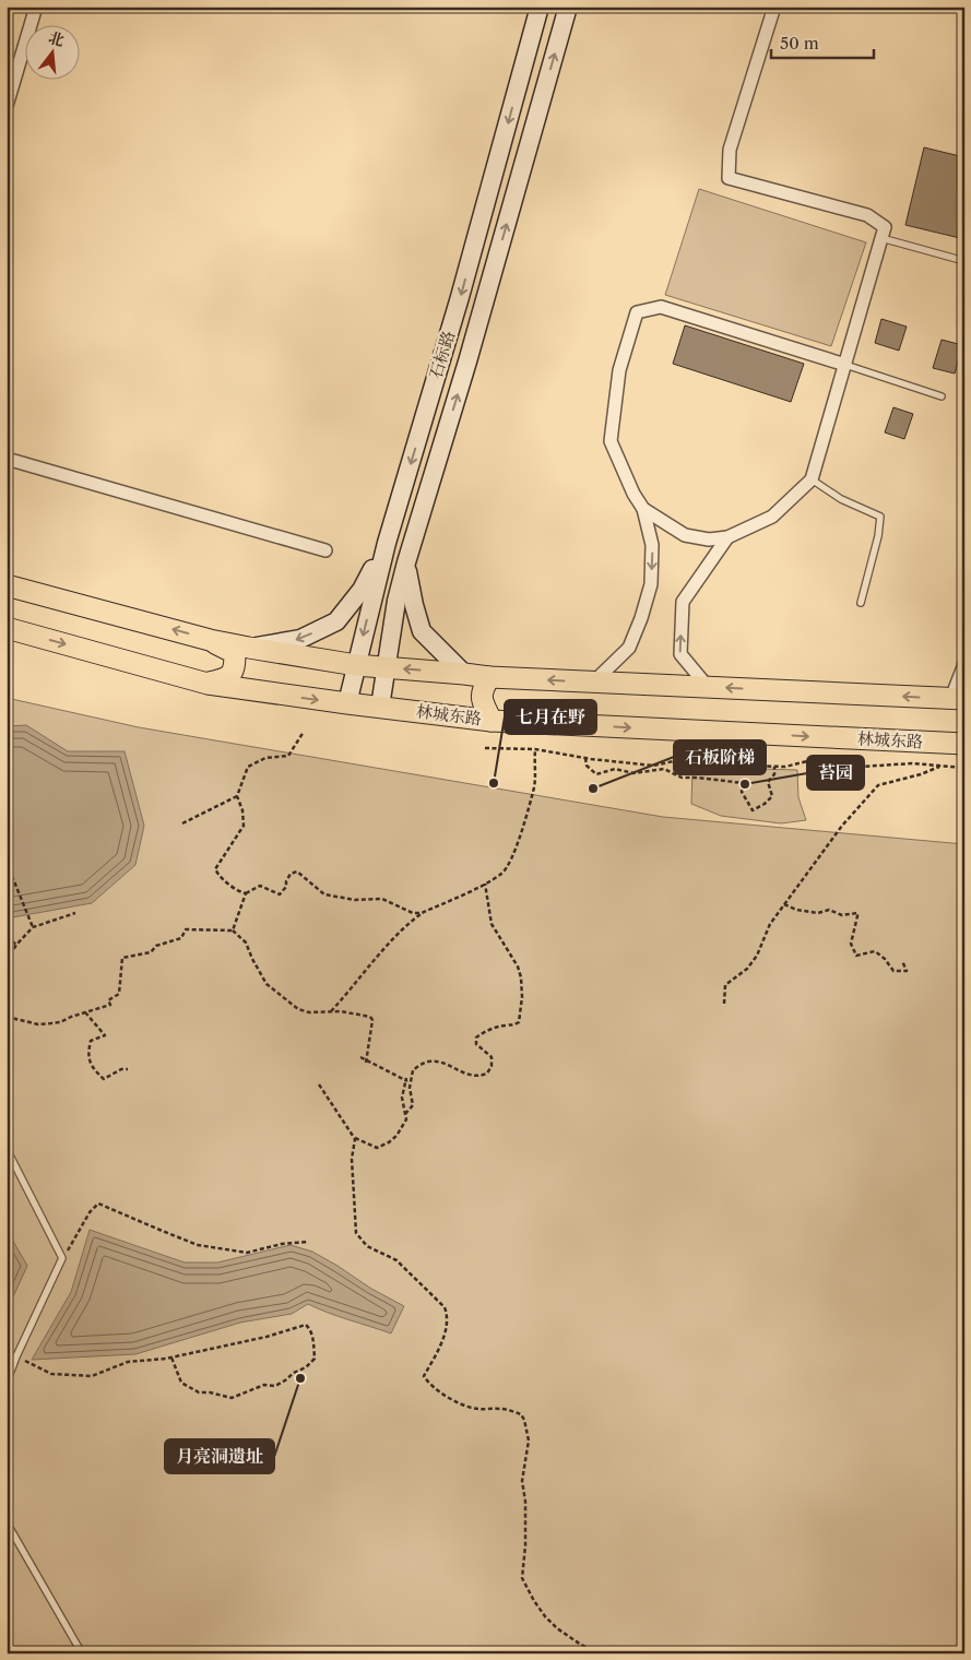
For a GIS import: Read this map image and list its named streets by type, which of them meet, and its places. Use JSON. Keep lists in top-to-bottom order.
{
  "streets": {
    "main road": ["石标路", "林城东路"]
  },
  "crossings": [
    ["石标路", "林城东路"]
  ],
  "places": [
    "七月在野",
    "苔园",
    "石板阶梯",
    "月亮洞遗址"
  ],
  "scale_bar": "50 m",
  "north": "top"
}
